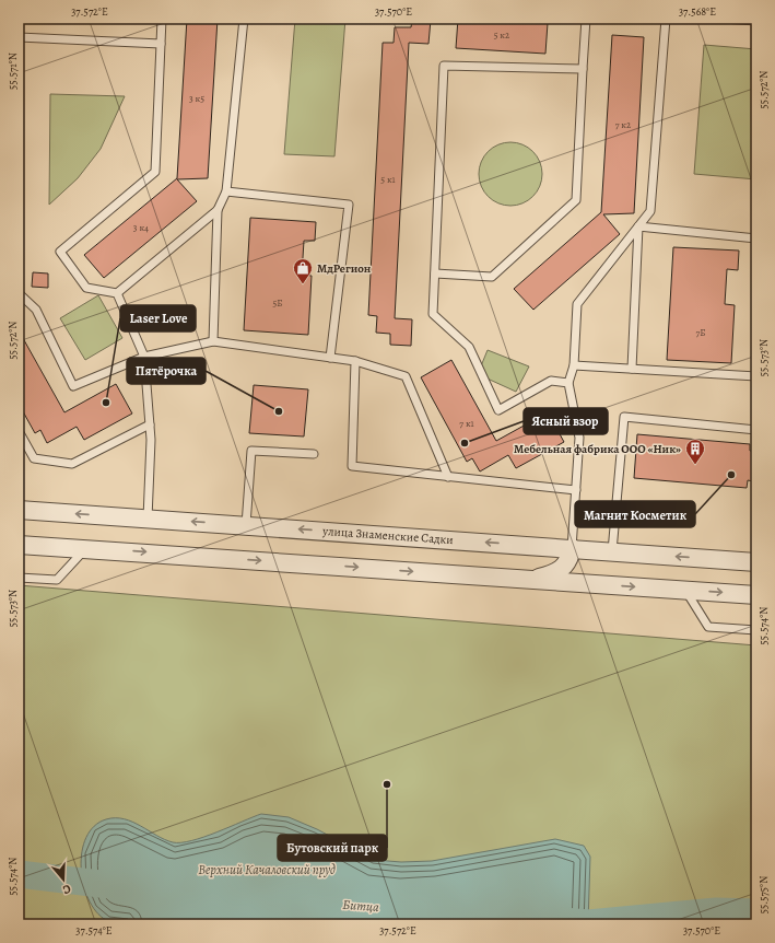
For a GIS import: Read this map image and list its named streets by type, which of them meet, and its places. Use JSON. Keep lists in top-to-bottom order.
{
  "streets": {
    "street": ["улица Знаменские Садки"]
  },
  "water": ["Верхний Качаловский пруд", "Битца"],
  "places": {
    "shop": ["МдРегион"],
    "other": [
      "Laser Love",
      "Пятёрочка",
      "Ясный взор",
      "Магнит Косметик",
      "Бутовский парк"
    ],
    "building": ["Мебельная фабрика ООО «Ник»"]
  },
  "house_numbers": [
    "5 к2",
    "3 к5",
    "7 к2",
    "5 к1",
    "3 к4",
    "5Б",
    "7Б",
    "7 к1"
  ],
  "north": "bottom",
  "coordinates": [
    "37.572°E",
    "37.570°E",
    "37.568°E",
    "55.571°N",
    "55.572°N",
    "55.573°N",
    "55.574°N",
    "55.575°N",
    "37.574°E"
  ]
}
